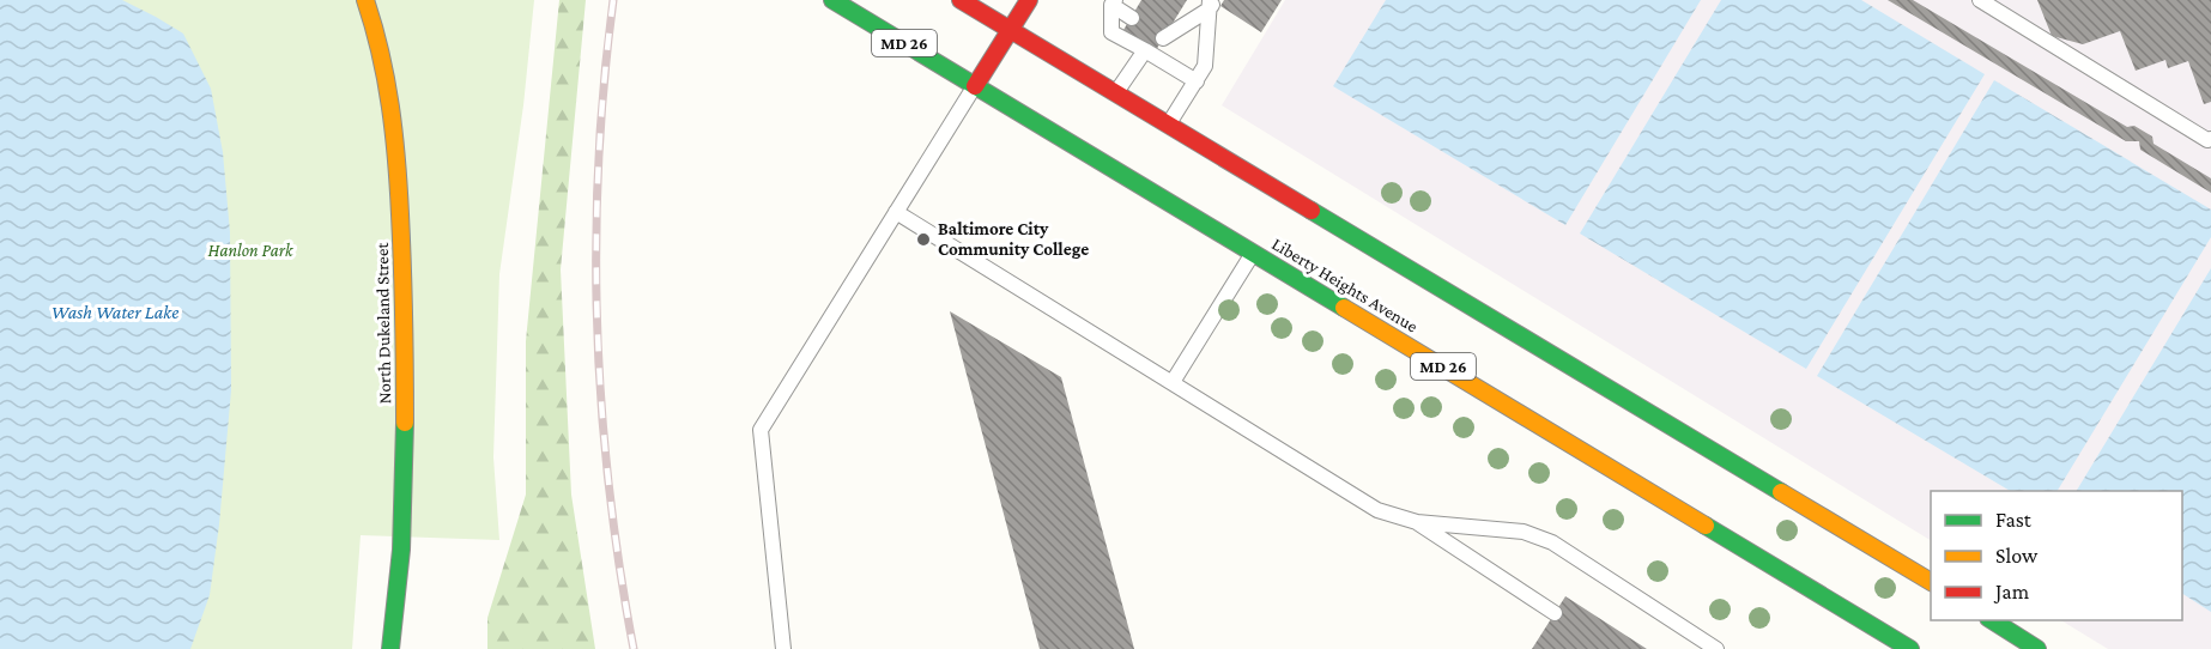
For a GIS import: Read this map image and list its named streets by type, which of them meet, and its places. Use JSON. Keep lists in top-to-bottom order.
{
  "streets": {
    "main road": ["MD 26", "Liberty Heights Avenue", "North Dukeland Street"]
  },
  "water": ["Wash Water Lake"],
  "parks": ["Hanlon Park"],
  "places": ["Baltimore City Community College"],
  "legend": ["Fast", "Slow", "Jam"]
}
